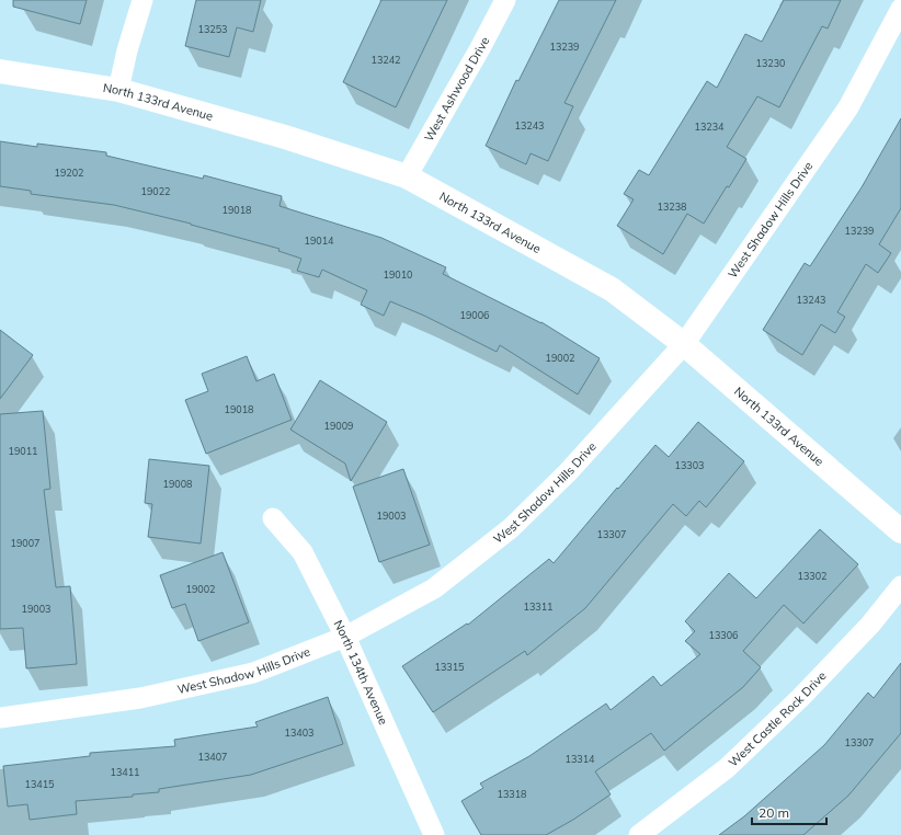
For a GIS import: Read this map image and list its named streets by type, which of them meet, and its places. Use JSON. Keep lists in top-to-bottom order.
{
  "streets": {
    "street": [
      "West Ashwood Drive",
      "North 133rd Avenue",
      "West Shadow Hills Drive",
      "North 134th Avenue",
      "West Castle Rock Drive"
    ]
  },
  "crossings": [
    ["West Ashwood Drive", "North 133rd Avenue"],
    ["North 133rd Avenue", "West Shadow Hills Drive"],
    ["West Shadow Hills Drive", "North 134th Avenue"]
  ],
  "house_numbers": [
    "13253",
    "13239",
    "13242",
    "13230",
    "13243",
    "13234",
    "19202",
    "19022",
    "13238",
    "19018",
    "13239",
    "19014",
    "19010",
    "13243",
    "19006",
    "19002",
    "19018",
    "19009",
    "19011",
    "13303",
    "19008",
    "19003",
    "13307",
    "19007",
    "13302",
    "19002",
    "13311",
    "19003",
    "13306",
    "13315",
    "13403",
    "13307",
    "13407",
    "13314",
    "13411",
    "13415",
    "13318"
  ],
  "scale_bar": "20 m"
}
